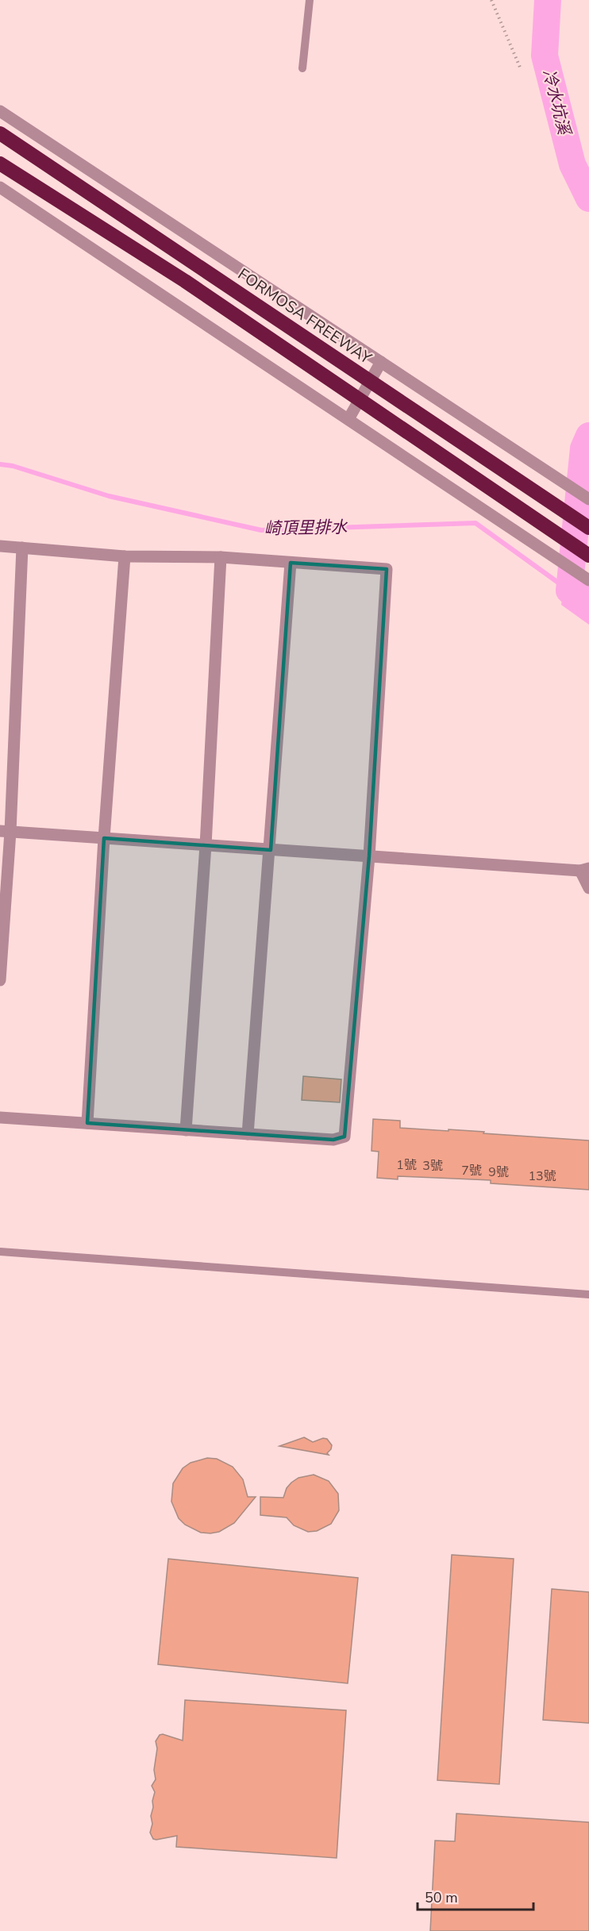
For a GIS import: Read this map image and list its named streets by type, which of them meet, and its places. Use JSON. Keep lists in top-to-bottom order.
{
  "streets": {
    "highway": ["FORMOSA FREEWAY"]
  },
  "water": ["冷水坑溪", "崎頂里排水"],
  "house_numbers": [
    "1號",
    "3號",
    "7號",
    "9號",
    "13號"
  ],
  "scale_bar": "50 m"
}
